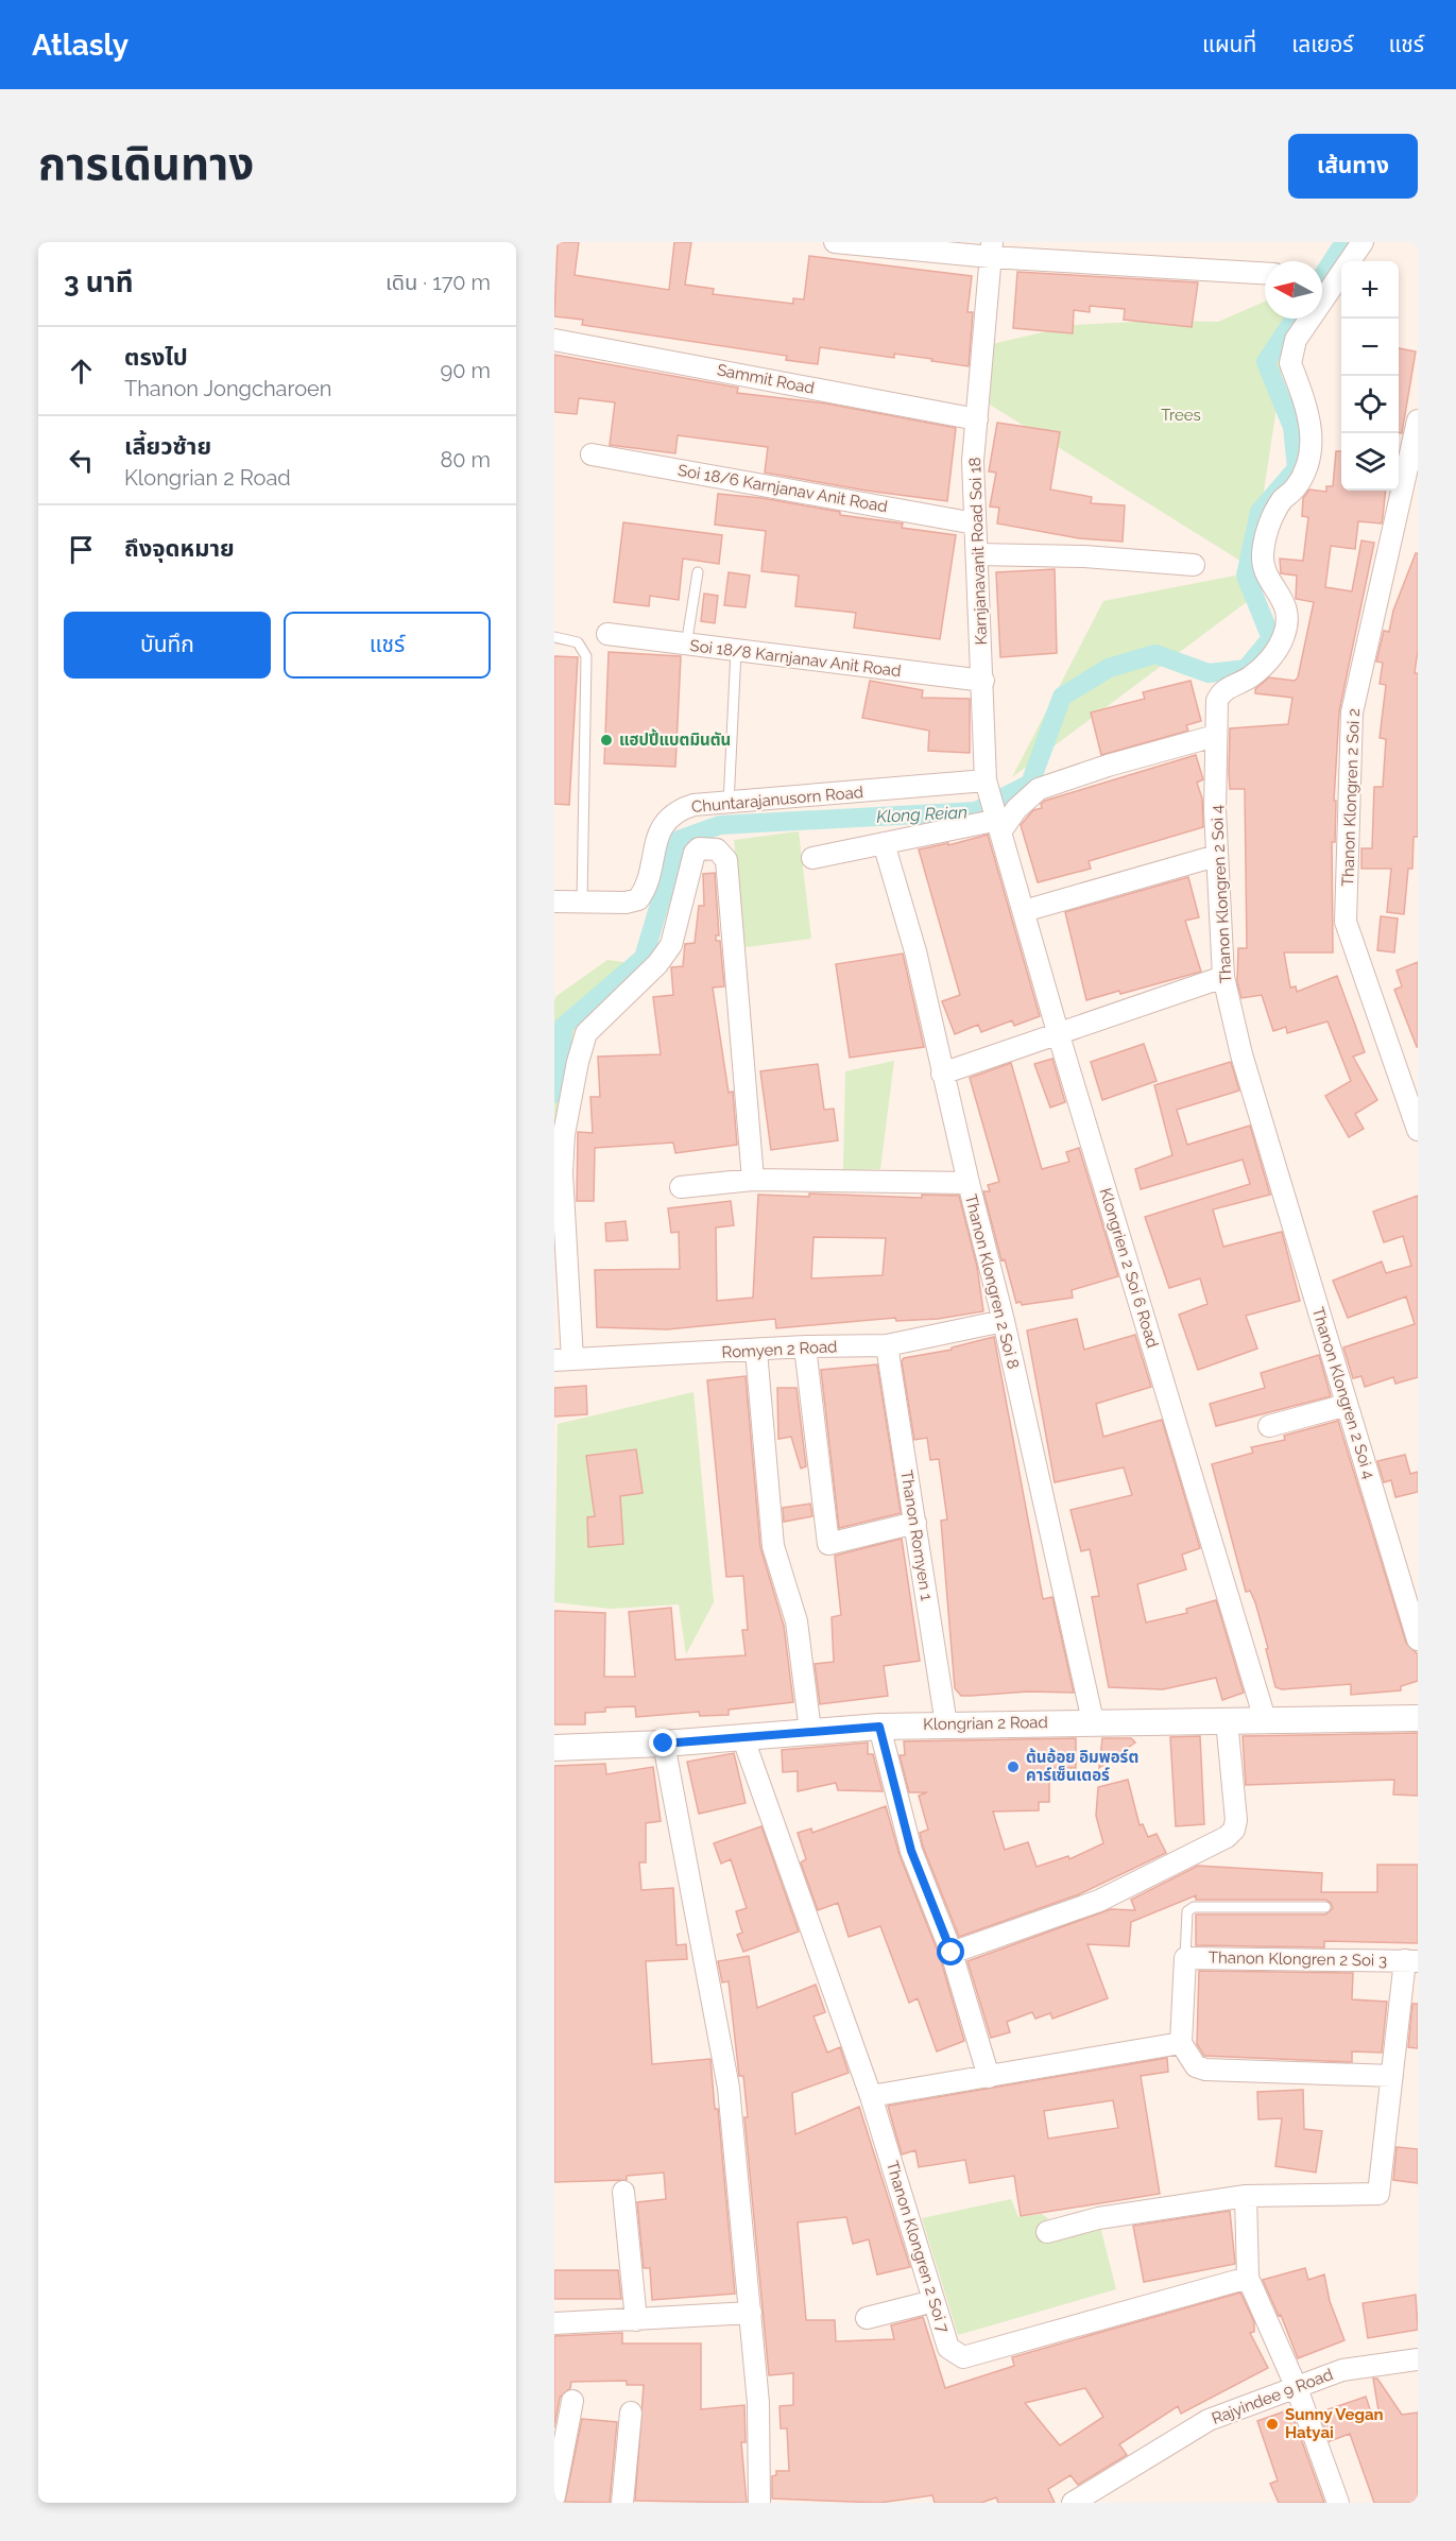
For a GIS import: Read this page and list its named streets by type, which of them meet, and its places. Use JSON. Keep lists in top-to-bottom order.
{
  "streets": {
    "street": [
      "Sammit Road",
      "Soi 18/6 Karnjanav Anit Road",
      "Karnjanavanit Road Soi 18",
      "Soi 18/8 Karnjanav Anit Road",
      "Thanon Klongren 2 Soi 2",
      "Chuntarajanusorn Road",
      "Thanon Klongren 2 Soi 4",
      "Klongrien 2 Soi 6 Road",
      "Thanon Klongren 2 Soi 8",
      "Romyen 2 Road",
      "Thanon Romyen 1",
      "Klongrian 2 Road",
      "Thanon Klongren 2 Soi 3",
      "Thanon Klongren 2 Soi 7",
      "Rajyindee 9 Road"
    ]
  },
  "crossings": [
    ["Sammit Road", "Karnjanavanit Road Soi 18"],
    ["Soi 18/6 Karnjanav Anit Road", "Karnjanavanit Road Soi 18"],
    ["Karnjanavanit Road Soi 18", "Soi 18/8 Karnjanav Anit Road"],
    ["Karnjanavanit Road Soi 18", "Chuntarajanusorn Road"],
    ["Karnjanavanit Road Soi 18", "Klongrien 2 Soi 6 Road"],
    ["Klongrien 2 Soi 6 Road", "Klongrian 2 Road"],
    ["Thanon Klongren 2 Soi 8", "Romyen 2 Road"],
    ["Thanon Klongren 2 Soi 8", "Klongrian 2 Road"],
    ["Romyen 2 Road", "Thanon Romyen 1"],
    ["Thanon Romyen 1", "Klongrian 2 Road"],
    ["Klongrian 2 Road", "Thanon Klongren 2 Soi 7"]
  ],
  "water": ["Klong Reian"],
  "parks": ["Trees"],
  "places": ["แฮปปี้แบตมินตัน", "ต้นอ้อย อิมพอร์ต คาร์เซ็นเตอร์", "Sunny Vegan Hatyai"],
  "north": "left",
  "page": {
    "header": "Atlasly",
    "nav": ["แผนที่", "เลเยอร์", "แชร์"],
    "title": "การเดินทาง",
    "buttons": [
      "เส้นทาง",
      ["บันทึก", "แชร์"]
    ],
    "heading": ["3 นาที", "เดิน · 170 m"],
    "map_buttons": ["+", "−"],
    "list": [
      ["ตรงไป", "Thanon Jongcharoen", "90 m"],
      ["เลี้ยวซ้าย", "Klongrian 2 Road", "80 m"],
      "ถึงจุดหมาย"
    ]
  }
}
